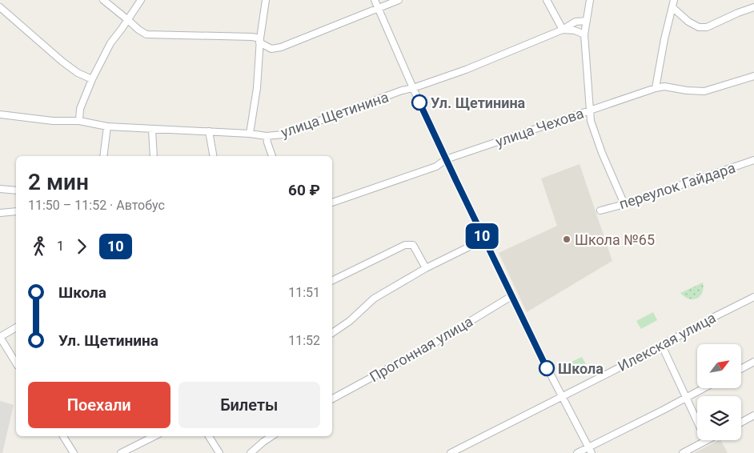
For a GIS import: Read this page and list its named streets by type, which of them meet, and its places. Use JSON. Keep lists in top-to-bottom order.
{
  "streets": {
    "street": [
      "улица Щетинина",
      "улица Чехова",
      "переулок Гайдара",
      "Илекская улица",
      "Прогонная улица"
    ]
  },
  "places": ["Ул. Щетинина", "Школа №65", "Школа"],
  "lines": ["bus line 10"],
  "north": "top right",
  "page": {
    "on_map": "10",
    "heading": ["2 мин", "11:50 – 11:52 · Автобус", "60 ₽"],
    "legs": ["1", "10"],
    "list": [
      {
        "name": "Школа",
        "value": "11:51"
      },
      {
        "name": "Ул. Щетинина",
        "value": "11:52"
      }
    ],
    "buttons": ["Поехали", "Билеты"]
  }
}
